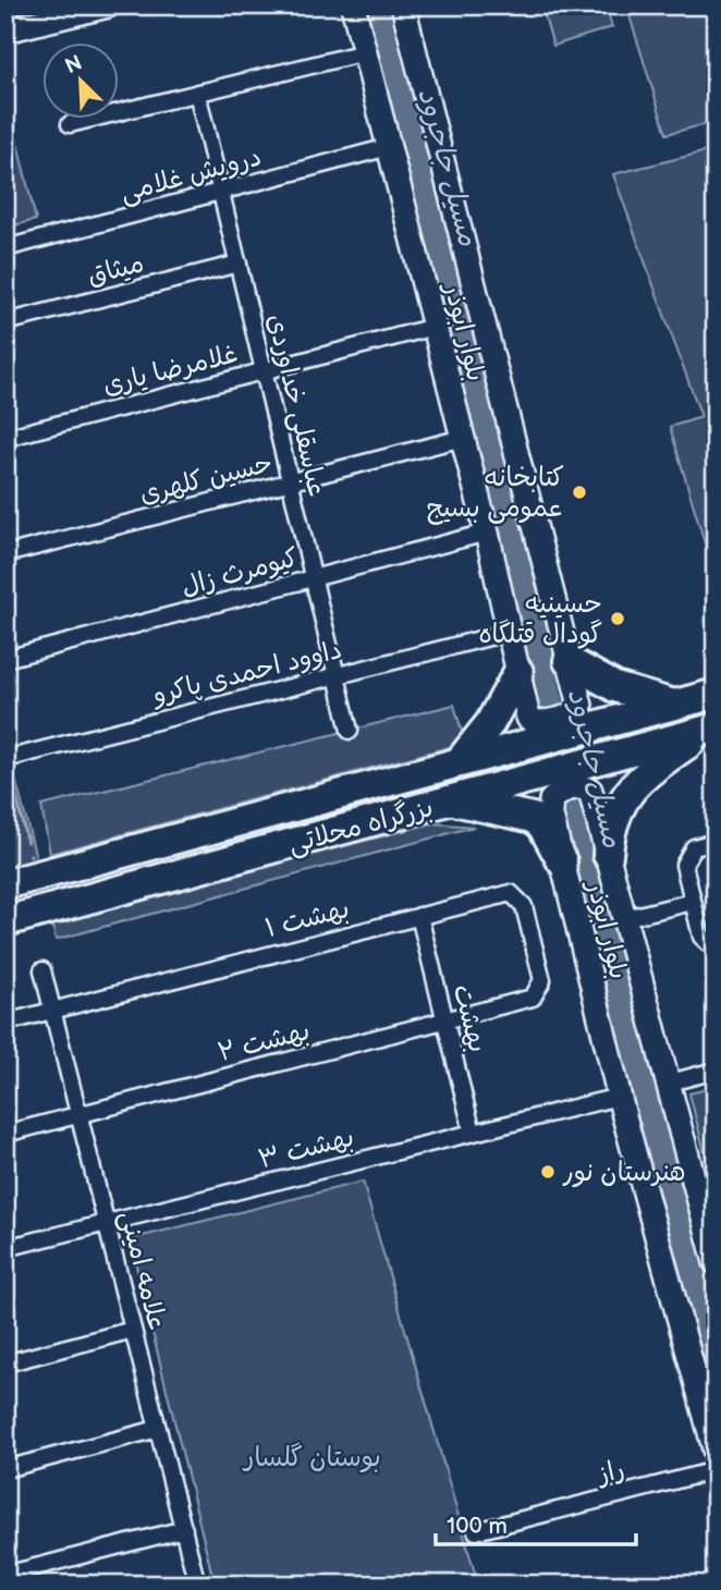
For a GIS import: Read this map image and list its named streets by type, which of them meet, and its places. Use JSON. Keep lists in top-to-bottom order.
{
  "streets": {
    "highway": ["بزرگراه محلاتی"],
    "main road": ["بلوار ابوذر"],
    "street": [
      "درویش غلامی",
      "میثاق",
      "غلامرضا یاری",
      "عباسقلی خداوردی",
      "حسین کلهری",
      "کیومرث زال",
      "داوود احمدی پاکرو",
      "بهشت ۱",
      "بهشت",
      "بهشت ۲",
      "بهشت ۳",
      "علامه امینی",
      "راز"
    ]
  },
  "crossings": [
    ["درویش غلامی", "بلوار ابوذر"],
    ["درویش غلامی", "عباسقلی خداوردی"],
    ["میثاق", "عباسقلی خداوردی"],
    ["بلوار ابوذر", "غلامرضا یاری"],
    ["بلوار ابوذر", "حسین کلهری"],
    ["بلوار ابوذر", "کیومرث زال"],
    ["بلوار ابوذر", "بزرگراه محلاتی"],
    ["بلوار ابوذر", "بهشت ۳"],
    ["غلامرضا یاری", "عباسقلی خداوردی"],
    ["عباسقلی خداوردی", "حسین کلهری"],
    ["عباسقلی خداوردی", "کیومرث زال"],
    ["عباسقلی خداوردی", "داوود احمدی پاکرو"],
    ["بهشت ۱", "بهشت"],
    ["بهشت ۱", "بهشت ۲"],
    ["بهشت ۱", "علامه امینی"],
    ["بهشت", "بهشت ۲"],
    ["بهشت", "بهشت ۳"],
    ["بهشت ۲", "علامه امینی"],
    ["بهشت ۳", "علامه امینی"]
  ],
  "water": ["مسیل جاجرود"],
  "parks": ["بوستان گلسار"],
  "places": ["کتابخانه عمومی بسیج", "حسینیه گودال قتلگاه", "هنرستان نور"],
  "scale_bar": "100 m",
  "north": "top left"
}
